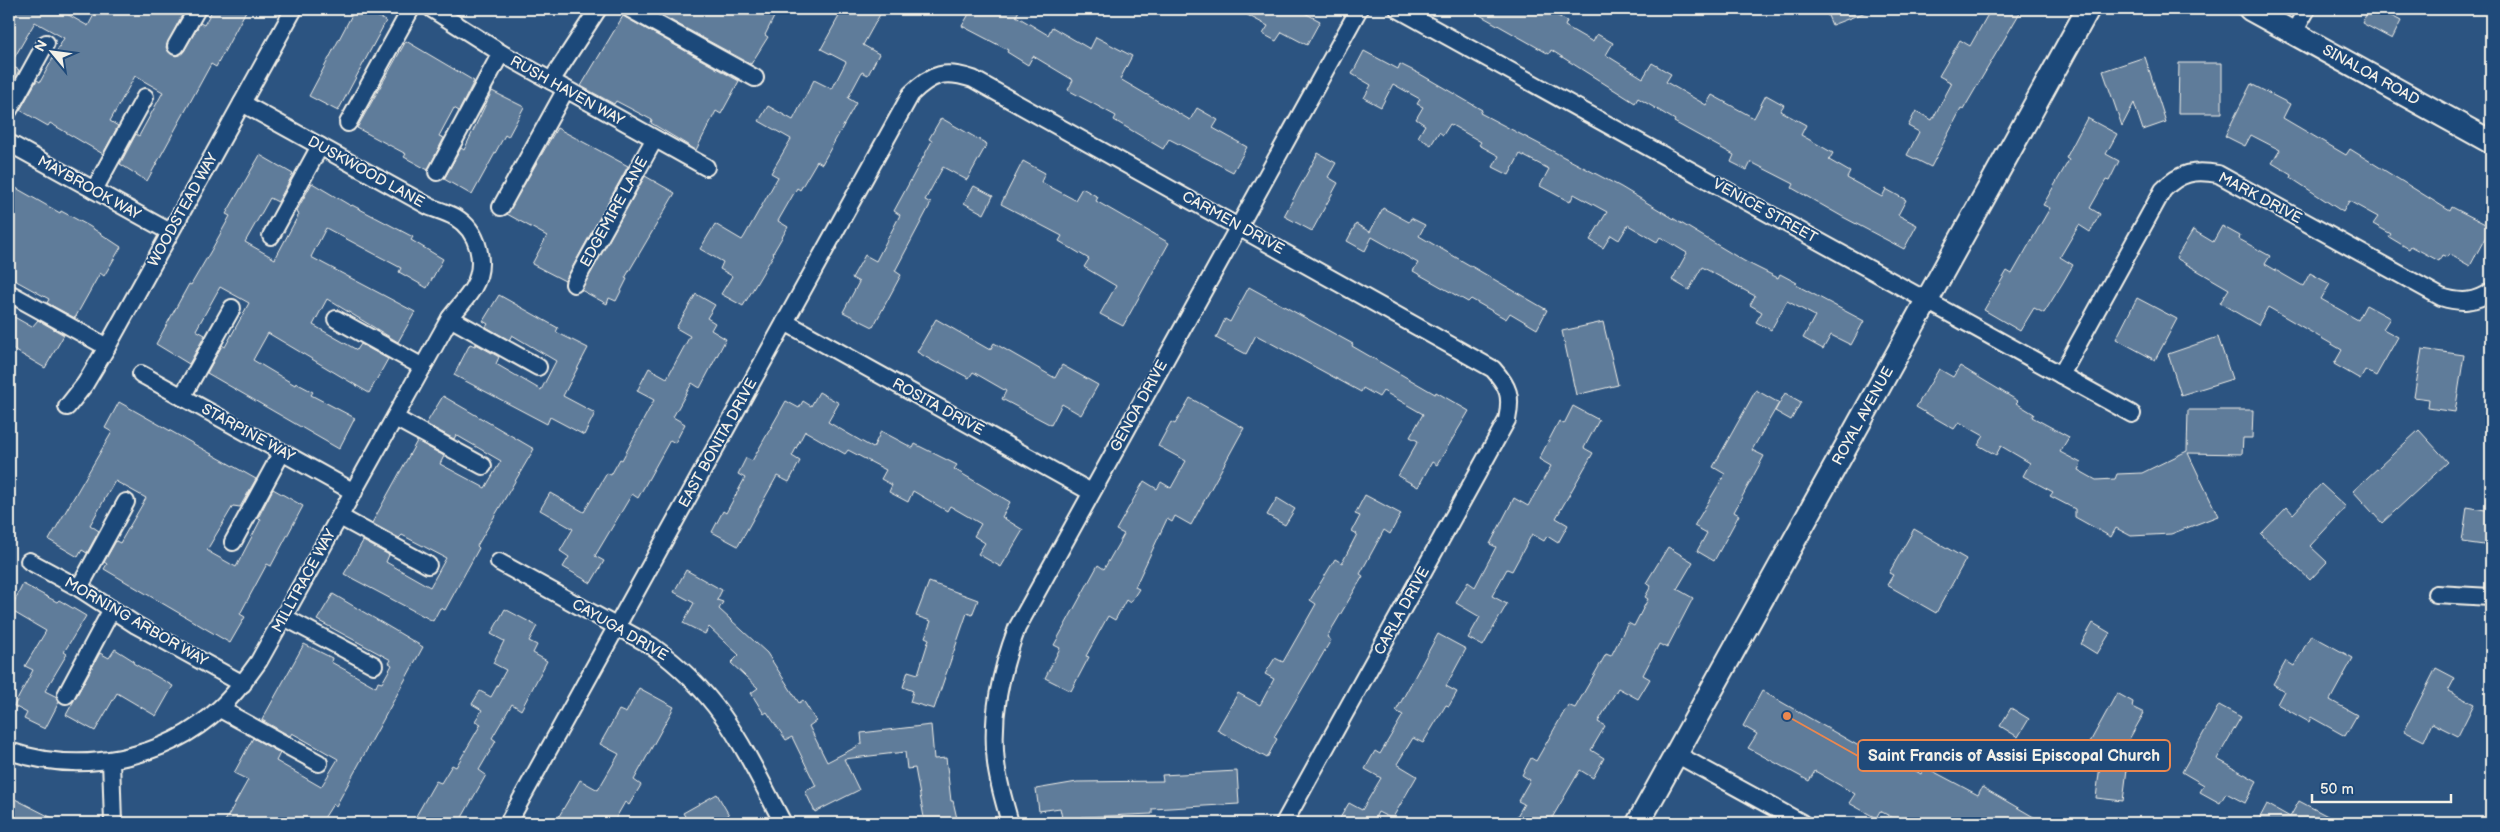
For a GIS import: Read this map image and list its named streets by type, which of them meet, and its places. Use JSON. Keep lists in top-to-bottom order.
{
  "streets": {
    "main road": ["SINALOA ROAD", "ROYAL AVENUE"],
    "street": [
      "RUSH HAVEN WAY",
      "DUSKWOOD LANE",
      "MAYBROOK WAY",
      "MARK DRIVE",
      "WOODSTEAD WAY",
      "VENICE STREET",
      "EDGEMIRE LANE",
      "CARMEN DRIVE",
      "GENOA DRIVE",
      "ROSITA DRIVE",
      "STARPINE WAY",
      "EAST BONITA DRIVE",
      "MILLTRACE WAY",
      "CARLA DRIVE",
      "MORNING ARBOR WAY",
      "CAYUGA DRIVE"
    ]
  },
  "crossings": [
    ["RUSH HAVEN WAY", "EDGEMIRE LANE"],
    ["DUSKWOOD LANE", "WOODSTEAD WAY"],
    ["DUSKWOOD LANE", "MILLTRACE WAY"],
    ["MAYBROOK WAY", "WOODSTEAD WAY"],
    ["MARK DRIVE", "VENICE STREET"],
    ["VENICE STREET", "ROYAL AVENUE"],
    ["CARMEN DRIVE", "GENOA DRIVE"],
    ["CARMEN DRIVE", "EAST BONITA DRIVE"],
    ["CARMEN DRIVE", "CARLA DRIVE"],
    ["GENOA DRIVE", "ROSITA DRIVE"],
    ["ROSITA DRIVE", "EAST BONITA DRIVE"],
    ["STARPINE WAY", "MILLTRACE WAY"],
    ["EAST BONITA DRIVE", "CAYUGA DRIVE"],
    ["MILLTRACE WAY", "MORNING ARBOR WAY"]
  ],
  "places": ["Saint Francis of Assisi Episcopal Church"],
  "scale_bar": "50 m",
  "north": "top left"
}
